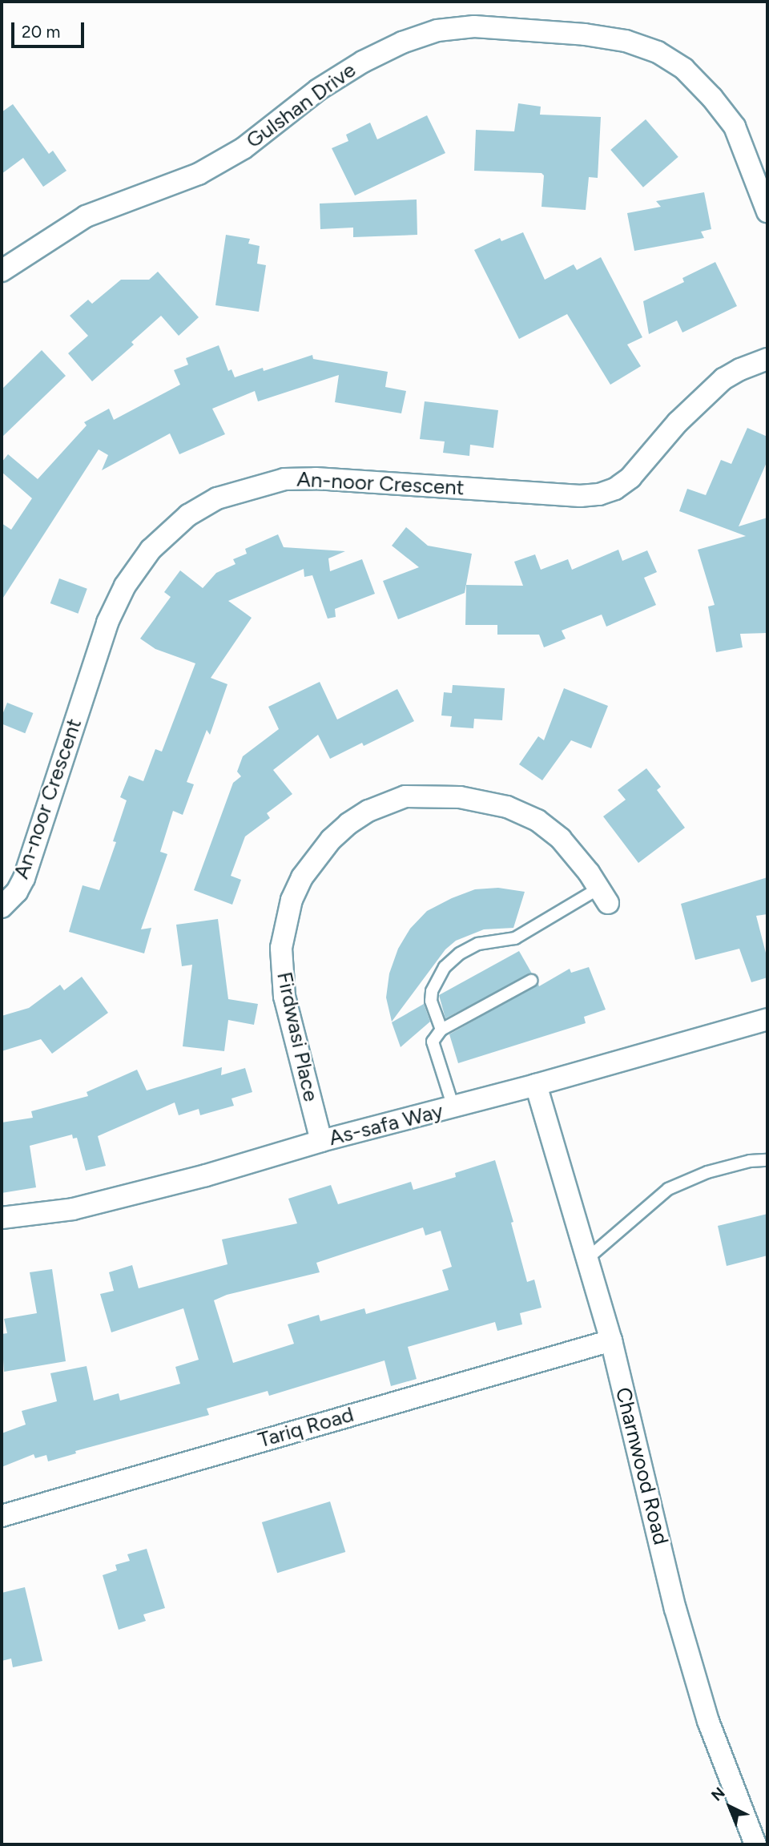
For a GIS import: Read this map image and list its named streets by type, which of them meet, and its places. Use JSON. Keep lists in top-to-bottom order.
{
  "streets": {
    "street": [
      "Gulshan Drive",
      "An-noor Crescent",
      "Firdwasi Place",
      "As-safa Way",
      "Tariq Road",
      "Charnwood Road"
    ]
  },
  "crossings": [
    ["Firdwasi Place", "As-safa Way"],
    ["As-safa Way", "Charnwood Road"],
    ["Tariq Road", "Charnwood Road"]
  ],
  "scale_bar": "20 m",
  "north": "top left"
}
